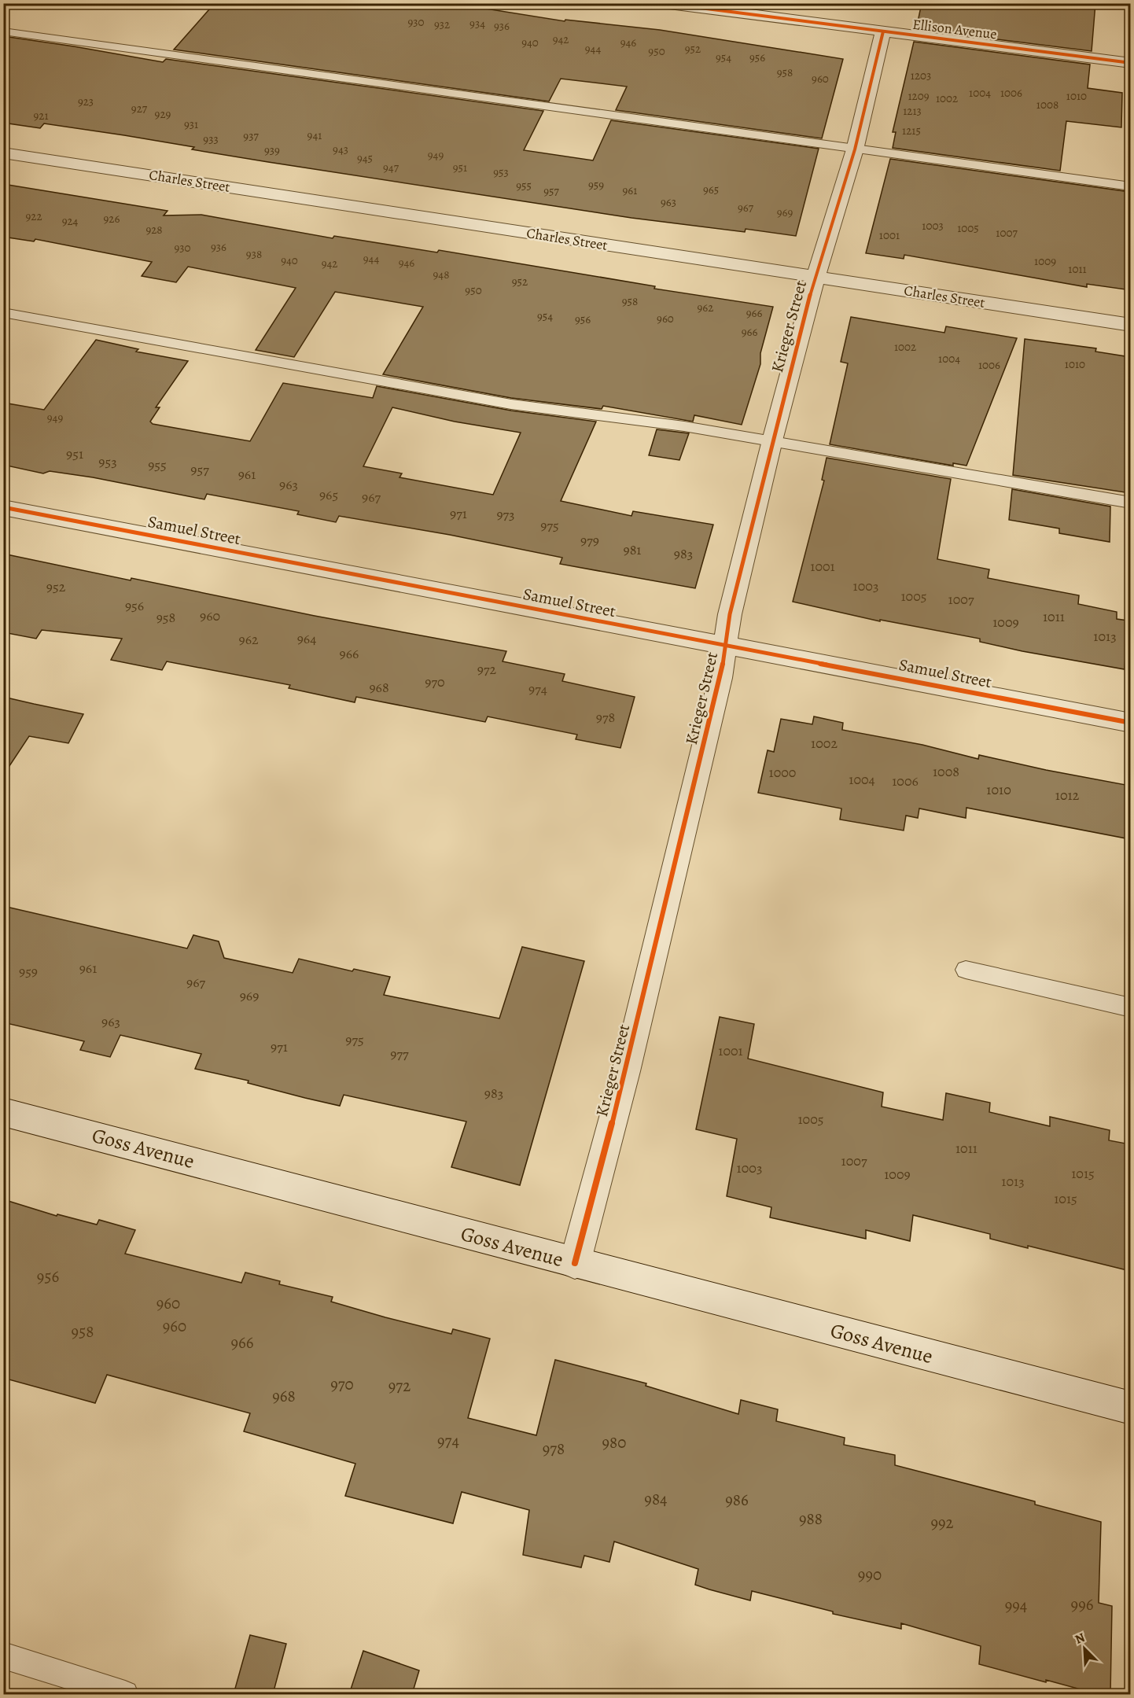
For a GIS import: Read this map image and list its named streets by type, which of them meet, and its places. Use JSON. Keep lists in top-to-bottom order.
{
  "streets": {
    "street": [
      "Ellison Avenue",
      "Charles Street",
      "Krieger Street",
      "Samuel Street",
      "Goss Avenue"
    ]
  },
  "crossings": [
    ["Ellison Avenue", "Krieger Street"],
    ["Charles Street", "Krieger Street"],
    ["Krieger Street", "Samuel Street"],
    ["Krieger Street", "Goss Avenue"]
  ],
  "house_numbers": [
    "930",
    "934",
    "932",
    "936",
    "942",
    "940",
    "946",
    "944",
    "952",
    "950",
    "954",
    "956",
    "958",
    "1203",
    "960",
    "1004",
    "1006",
    "1209",
    "1010",
    "1002",
    "923",
    "1008",
    "927",
    "1213",
    "929",
    "921",
    "931",
    "1215",
    "941",
    "937",
    "933",
    "943",
    "939",
    "949",
    "945",
    "947",
    "951",
    "953",
    "959",
    "955",
    "965",
    "961",
    "957",
    "963",
    "967",
    "969",
    "922",
    "926",
    "924",
    "1003",
    "1005",
    "928",
    "1007",
    "1001",
    "936",
    "930",
    "938",
    "944",
    "940",
    "1009",
    "946",
    "942",
    "1011",
    "948",
    "952",
    "950",
    "958",
    "962",
    "966",
    "954",
    "960",
    "956",
    "966",
    "1002",
    "1004",
    "1010",
    "1006",
    "949",
    "951",
    "953",
    "955",
    "957",
    "961",
    "963",
    "965",
    "967",
    "971",
    "973",
    "975",
    "979",
    "981",
    "983",
    "1001",
    "1003",
    "952",
    "1005",
    "1007",
    "956",
    "960",
    "1011",
    "958",
    "1009",
    "1013",
    "964",
    "962",
    "966",
    "972",
    "970",
    "968",
    "974",
    "978",
    "1002",
    "1008",
    "1000",
    "1004",
    "1006",
    "1010",
    "1012",
    "961",
    "959",
    "967",
    "969",
    "963",
    "975",
    "971",
    "1001",
    "977",
    "983",
    "1005",
    "1011",
    "1007",
    "1003",
    "1015",
    "1009",
    "1013",
    "1015",
    "956",
    "960",
    "960",
    "958",
    "966",
    "970",
    "972",
    "968",
    "974",
    "980",
    "978",
    "984",
    "986",
    "988",
    "992",
    "990",
    "996",
    "994"
  ],
  "north": "top left"
}
